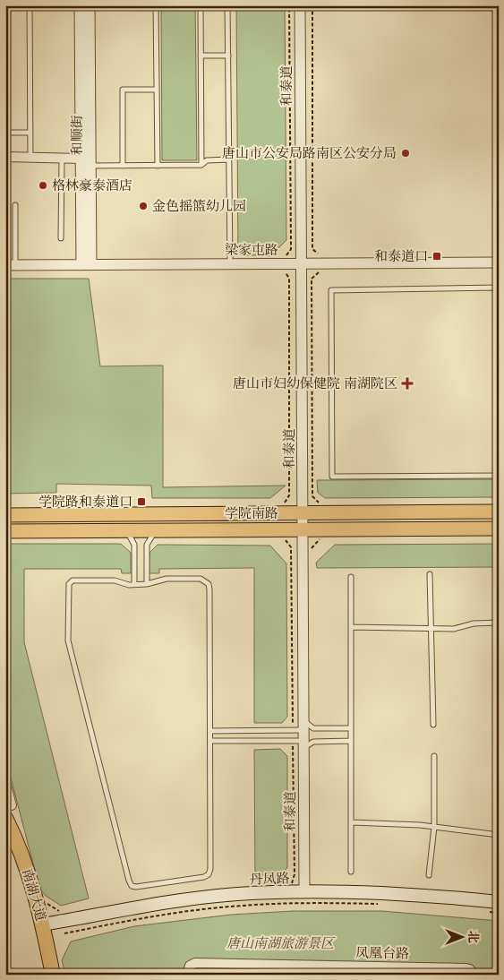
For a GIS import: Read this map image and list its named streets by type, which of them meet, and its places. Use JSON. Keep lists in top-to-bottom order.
{
  "streets": {
    "highway": ["南湖大道"],
    "main road": ["学院南路", "丹凤路"],
    "street": [
      "和泰道",
      "和顺街",
      "梁家屯路",
      "凤凰台路"
    ]
  },
  "crossings": [
    ["和泰道", "梁家屯路"],
    ["和泰道", "学院南路"],
    ["和泰道", "丹凤路"],
    ["和顺街", "梁家屯路"],
    ["丹凤路", "南湖大道"]
  ],
  "parks": ["唐山南湖旅游景区"],
  "places": {
    "other": ["唐山市公安局路南区公安分局", "格林豪泰酒店", "金色摇篮幼儿园"],
    "transit": ["和泰道口", "学院路和泰道口"],
    "health": ["唐山市妇幼保健院 南湖院区"]
  },
  "north": "right"
}
